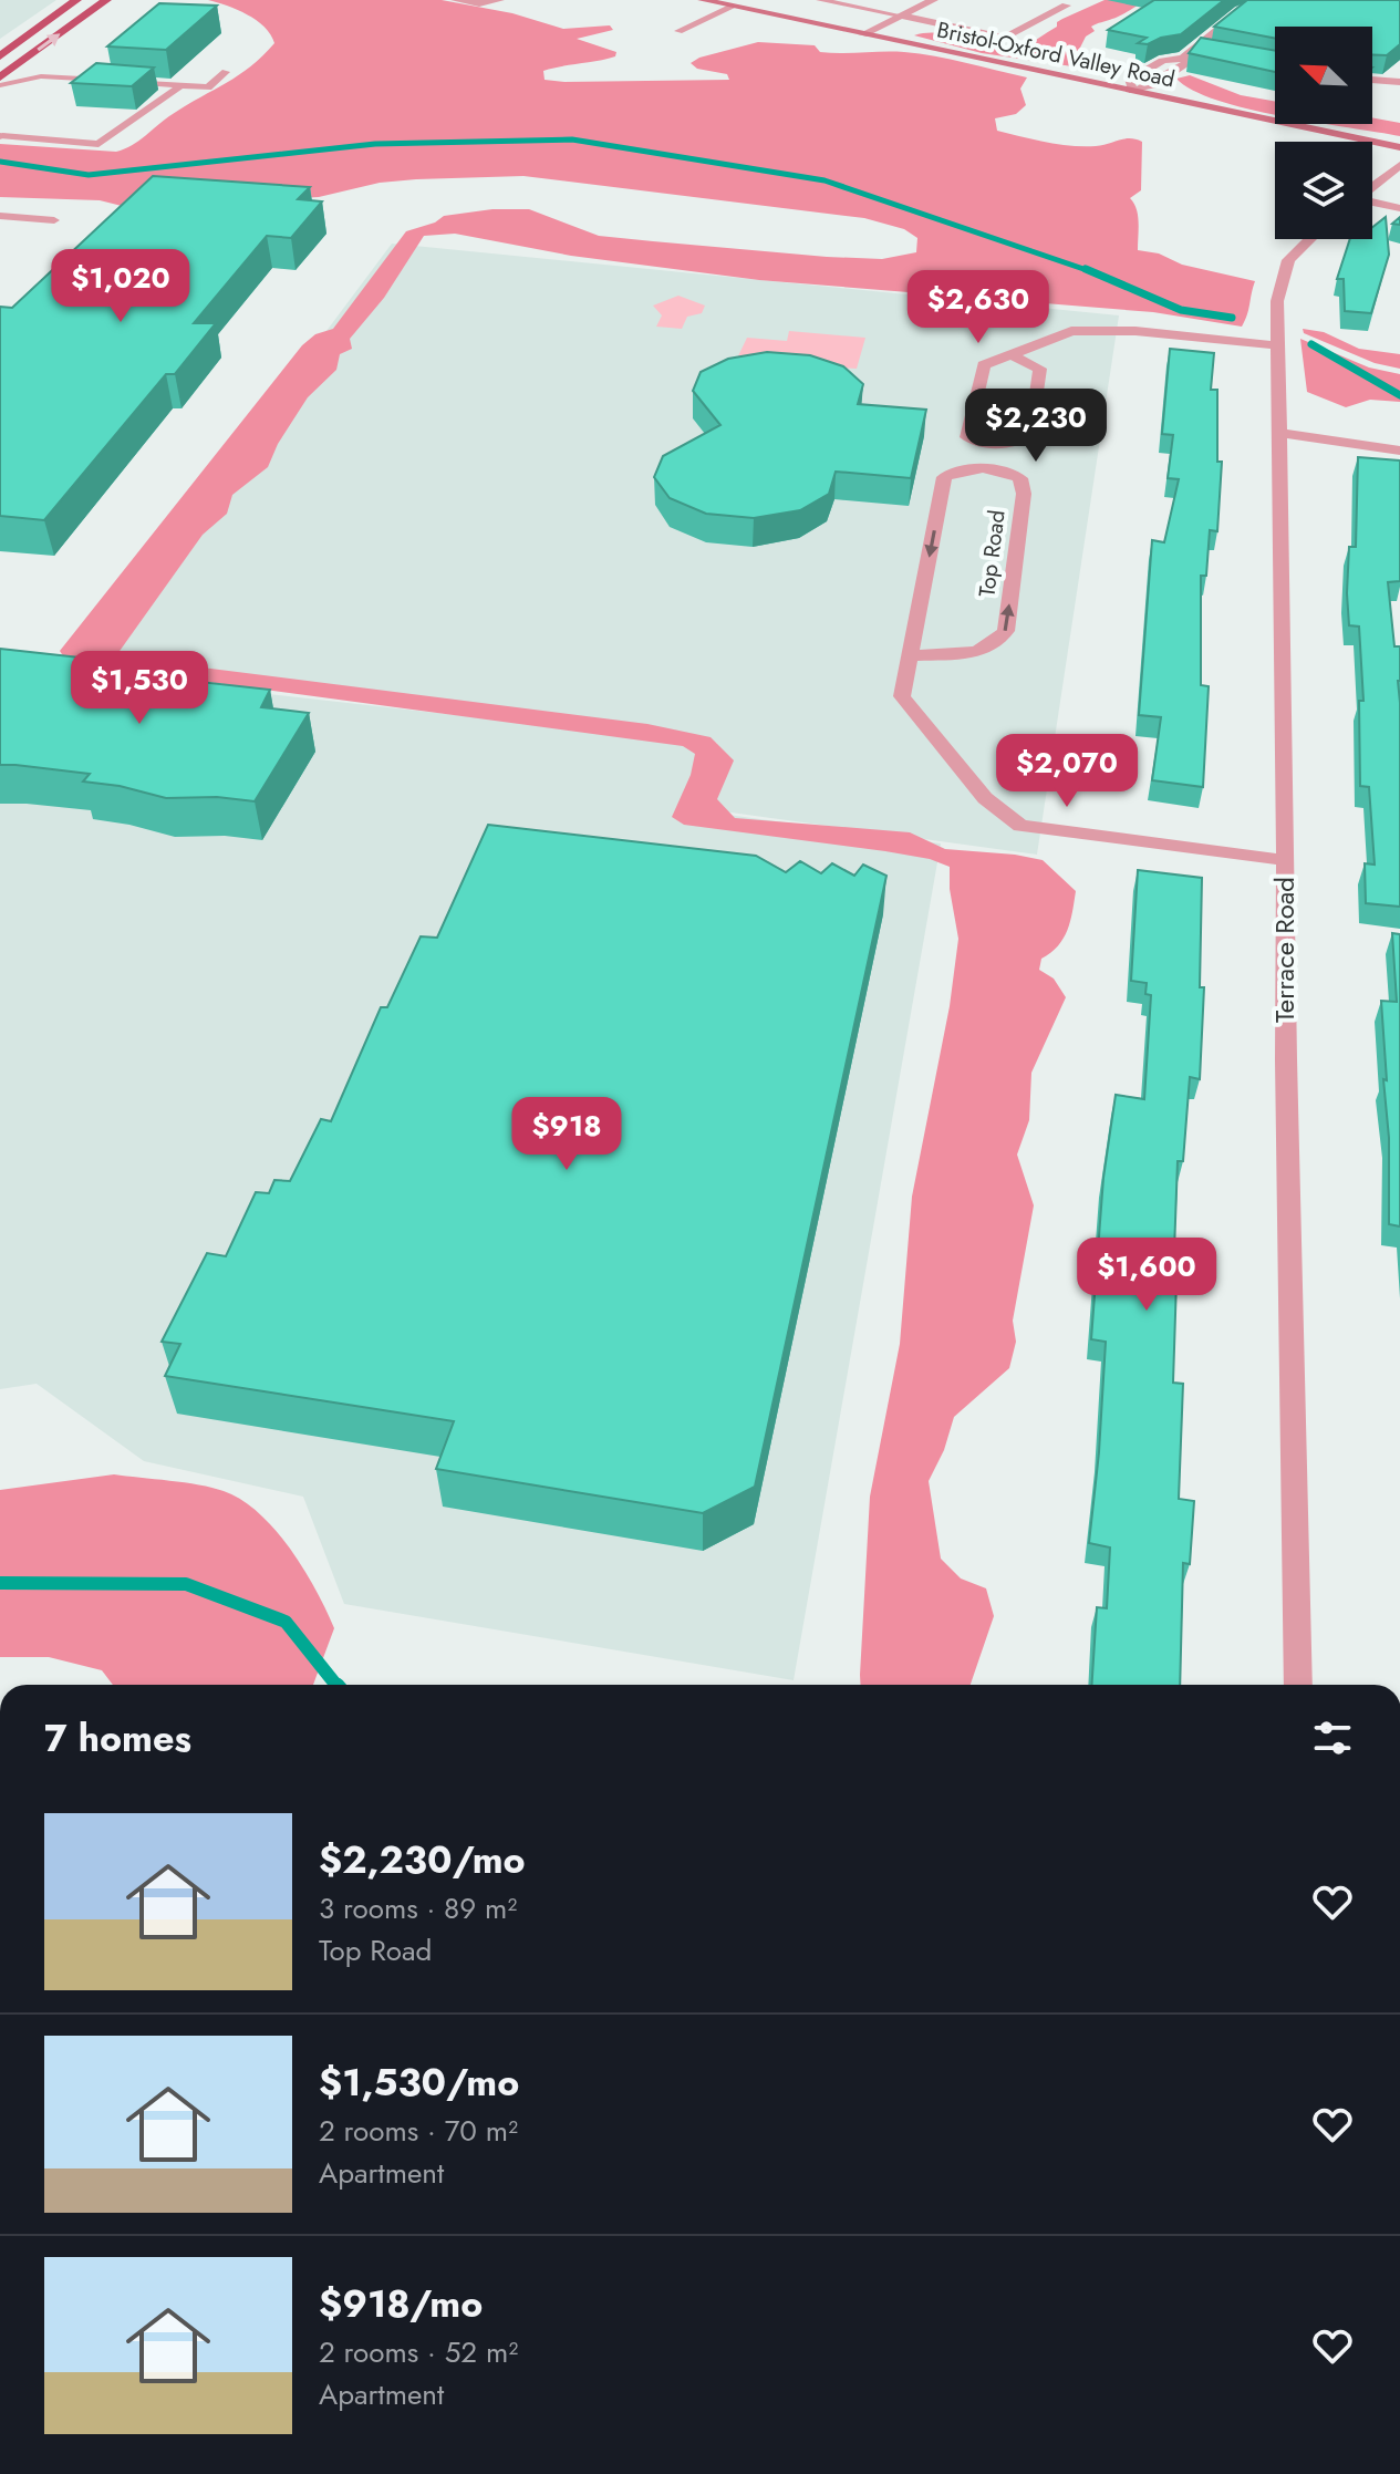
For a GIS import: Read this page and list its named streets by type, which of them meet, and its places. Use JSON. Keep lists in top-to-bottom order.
{
  "streets": {
    "main road": ["Bristol-Oxford Valley Road"],
    "street": ["Top Road", "Terrace Road"]
  },
  "crossings": [
    ["Top Road", "Terrace Road"]
  ],
  "north": "top left",
  "page": {
    "price": [
      "$1,020",
      "$2,630",
      "$2,230",
      "$1,530",
      "$2,070",
      "$918",
      "$1,600"
    ],
    "heading": "7 homes",
    "list": [
      {
        "name": "$2,230/mo",
        "note": "3 rooms · 89 m² · Top Road"
      },
      {
        "name": "$1,530/mo",
        "note": "2 rooms · 70 m² · Apartment"
      },
      {
        "name": "$918/mo",
        "note": "2 rooms · 52 m² · Apartment"
      }
    ]
  }
}
